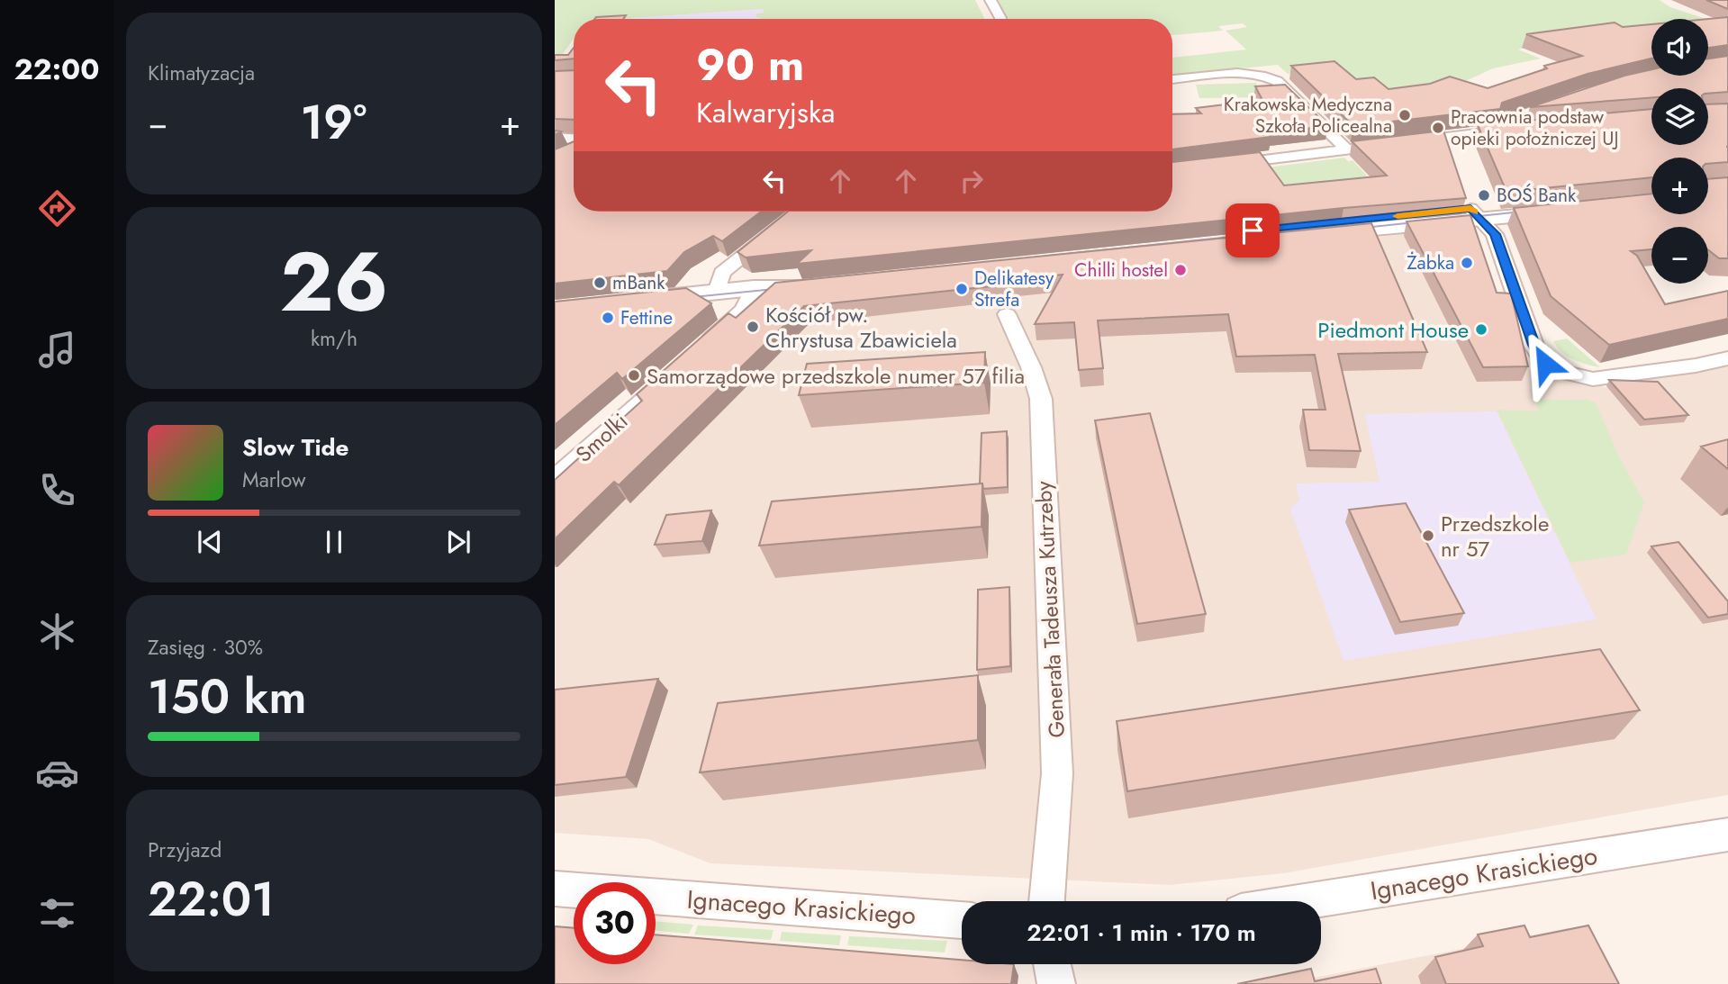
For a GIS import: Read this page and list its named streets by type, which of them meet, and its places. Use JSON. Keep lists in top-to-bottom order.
{
  "streets": {
    "street": ["Smolki", "Generała Tadeusza Kutrzeby", "Ignacego Krasickiego"]
  },
  "places": [
    "Krakowska Medyczna Szkoła Policealna",
    "Pracownia podstaw opieki położniczej UJ",
    "BOŚ Bank",
    "Żabka",
    "Chilli hostel",
    "mBank",
    "Delikatesy Strefa",
    "Fettine",
    "Kościół pw. Chrystusa Zbawiciela",
    "Piedmont House",
    "Samorządowe przedszkole numer 57 filia",
    "Przedszkole nr 57"
  ],
  "page": {
    "tabs": "22:00",
    "tile": [
      "Klimatyzacja",
      ["26", "km/h"],
      ["Zasięg · 30%", "150 km"],
      ["Przyjazd", "22:01"]
    ],
    "map_buttons": ["+", "−"],
    "turn": ["90 m", "Kalwaryjska"],
    "heat": ["−", "19°", "+"],
    "song": ["Slow Tide", "Marlow"],
    "limit": "30",
    "trip": "22:01 · 1 min · 170 m"
  }
}
